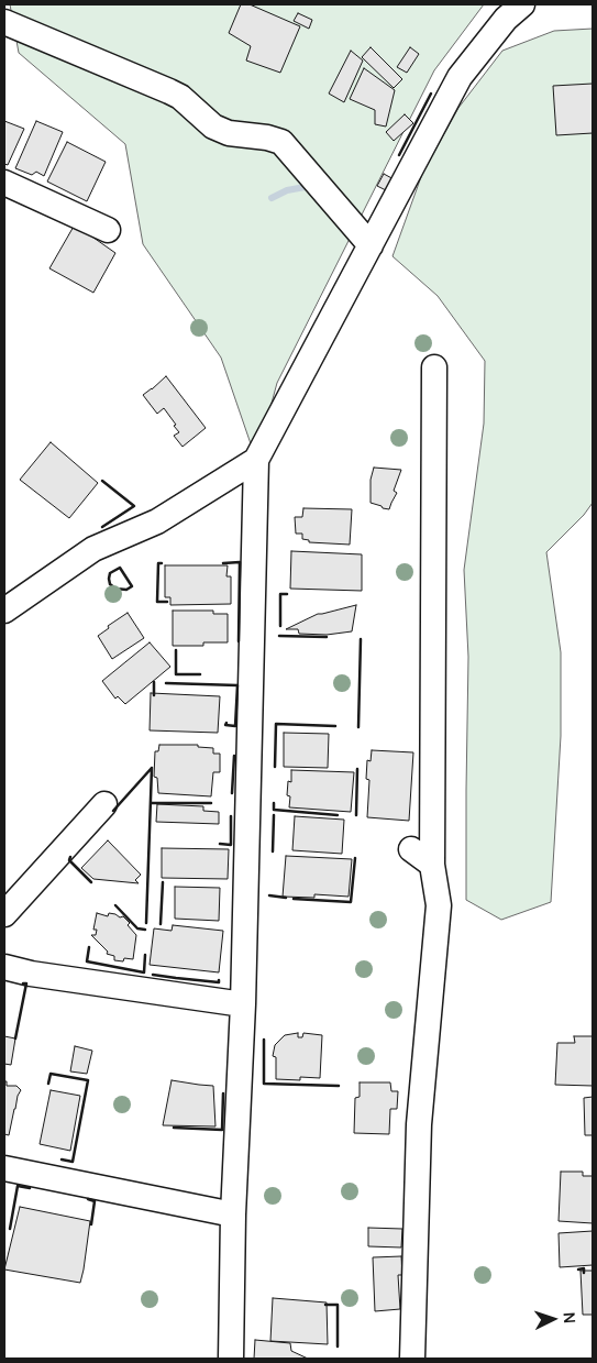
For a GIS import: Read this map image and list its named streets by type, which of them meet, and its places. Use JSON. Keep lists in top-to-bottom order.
{
  "north": "right"
}
